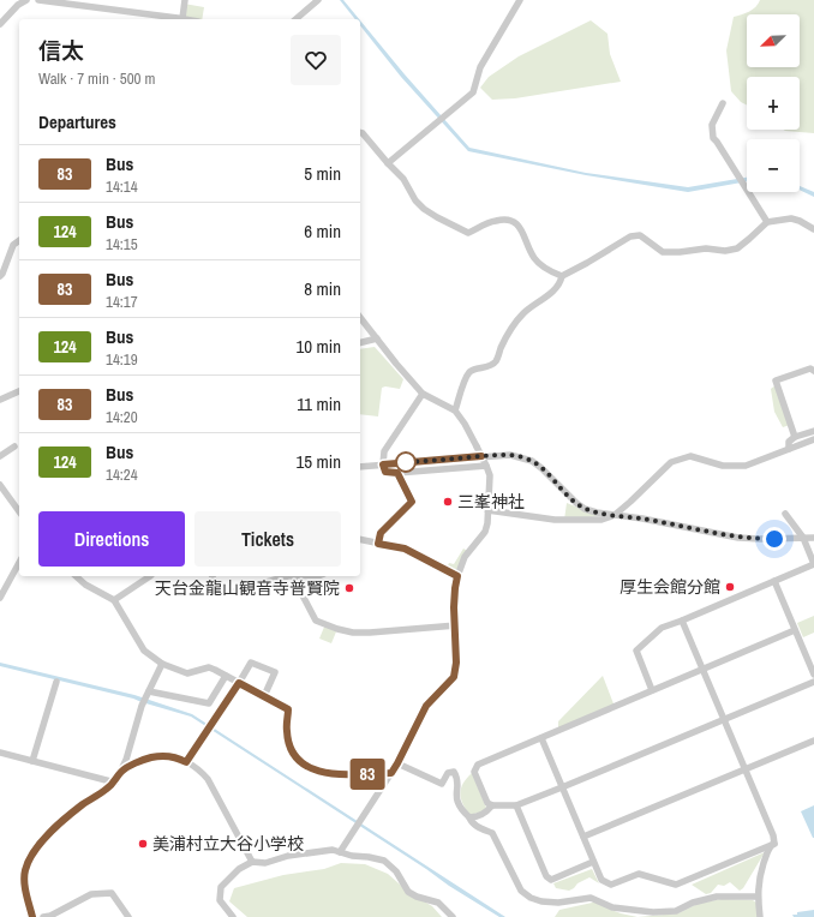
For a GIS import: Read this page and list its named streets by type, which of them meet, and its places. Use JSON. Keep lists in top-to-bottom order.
{
  "places": [
    "三峯神社",
    "厚生会館分館",
    "天台金龍山観音寺普賢院",
    "美浦村立大谷小学校"
  ],
  "lines": ["bus line 83"],
  "north": "bottom left",
  "page": {
    "on_map": "83",
    "map_buttons": ["+", "−"],
    "heading": [
      ["信太", "Walk · 7 min · 500 m"],
      "Departures"
    ],
    "list": [
      {
        "mark": "83",
        "name": "Bus",
        "note": "14:14",
        "value": "5 min"
      },
      {
        "mark": "124",
        "name": "Bus",
        "note": "14:15",
        "value": "6 min"
      },
      {
        "mark": "83",
        "name": "Bus",
        "note": "14:17",
        "value": "8 min"
      },
      {
        "mark": "124",
        "name": "Bus",
        "note": "14:19",
        "value": "10 min"
      },
      {
        "mark": "83",
        "name": "Bus",
        "note": "14:20",
        "value": "11 min"
      },
      {
        "mark": "124",
        "name": "Bus",
        "note": "14:24",
        "value": "15 min"
      }
    ],
    "buttons": ["Directions", "Tickets"]
  }
}
